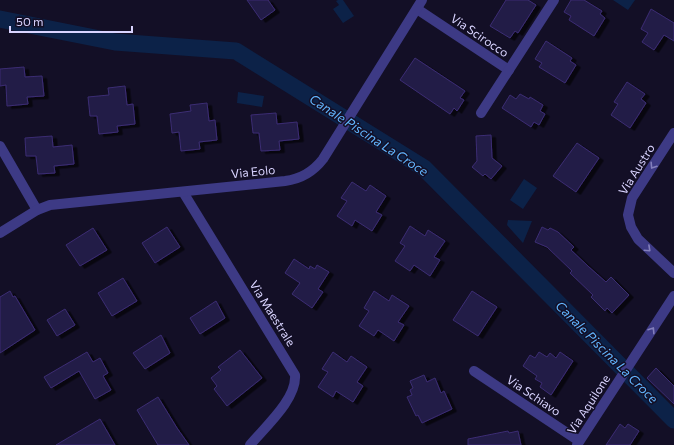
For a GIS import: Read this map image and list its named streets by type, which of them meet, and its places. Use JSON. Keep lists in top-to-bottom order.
{
  "streets": {
    "street": [
      "Via Scirocco",
      "Via Austro",
      "Via Eolo",
      "Via Maestrale",
      "Via Schiavo",
      "Via Aquilone"
    ]
  },
  "crossings": [
    ["Via Scirocco", "Via Eolo"],
    ["Via Eolo", "Via Maestrale"],
    ["Via Schiavo", "Via Aquilone"]
  ],
  "one_way": ["Via Austro", "Via Aquilone"],
  "water": ["Canale Piscina La Croce"],
  "scale_bar": "50 m"
}
